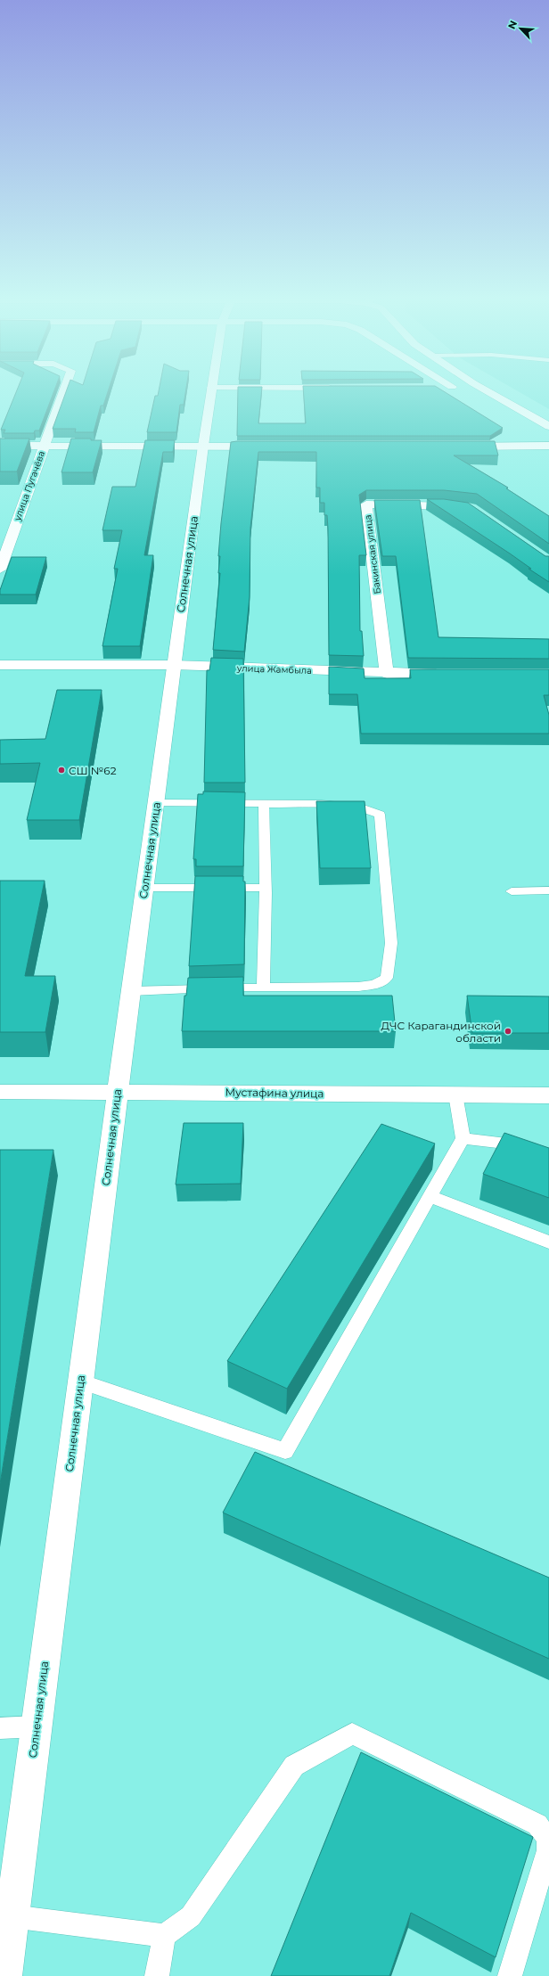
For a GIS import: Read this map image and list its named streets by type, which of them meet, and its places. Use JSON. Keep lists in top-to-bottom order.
{
  "streets": {
    "street": [
      "улица Пугачёва",
      "Бакинская улица",
      "Солнечная улица",
      "улица Жамбыла",
      "Мустафина улица"
    ]
  },
  "crossings": [
    ["Бакинская улица", "улица Жамбыла"],
    ["Солнечная улица", "улица Жамбыла"],
    ["Солнечная улица", "Мустафина улица"]
  ],
  "places": ["СШ №62", "ДЧС Карагандинской области"],
  "north": "top left"
}
